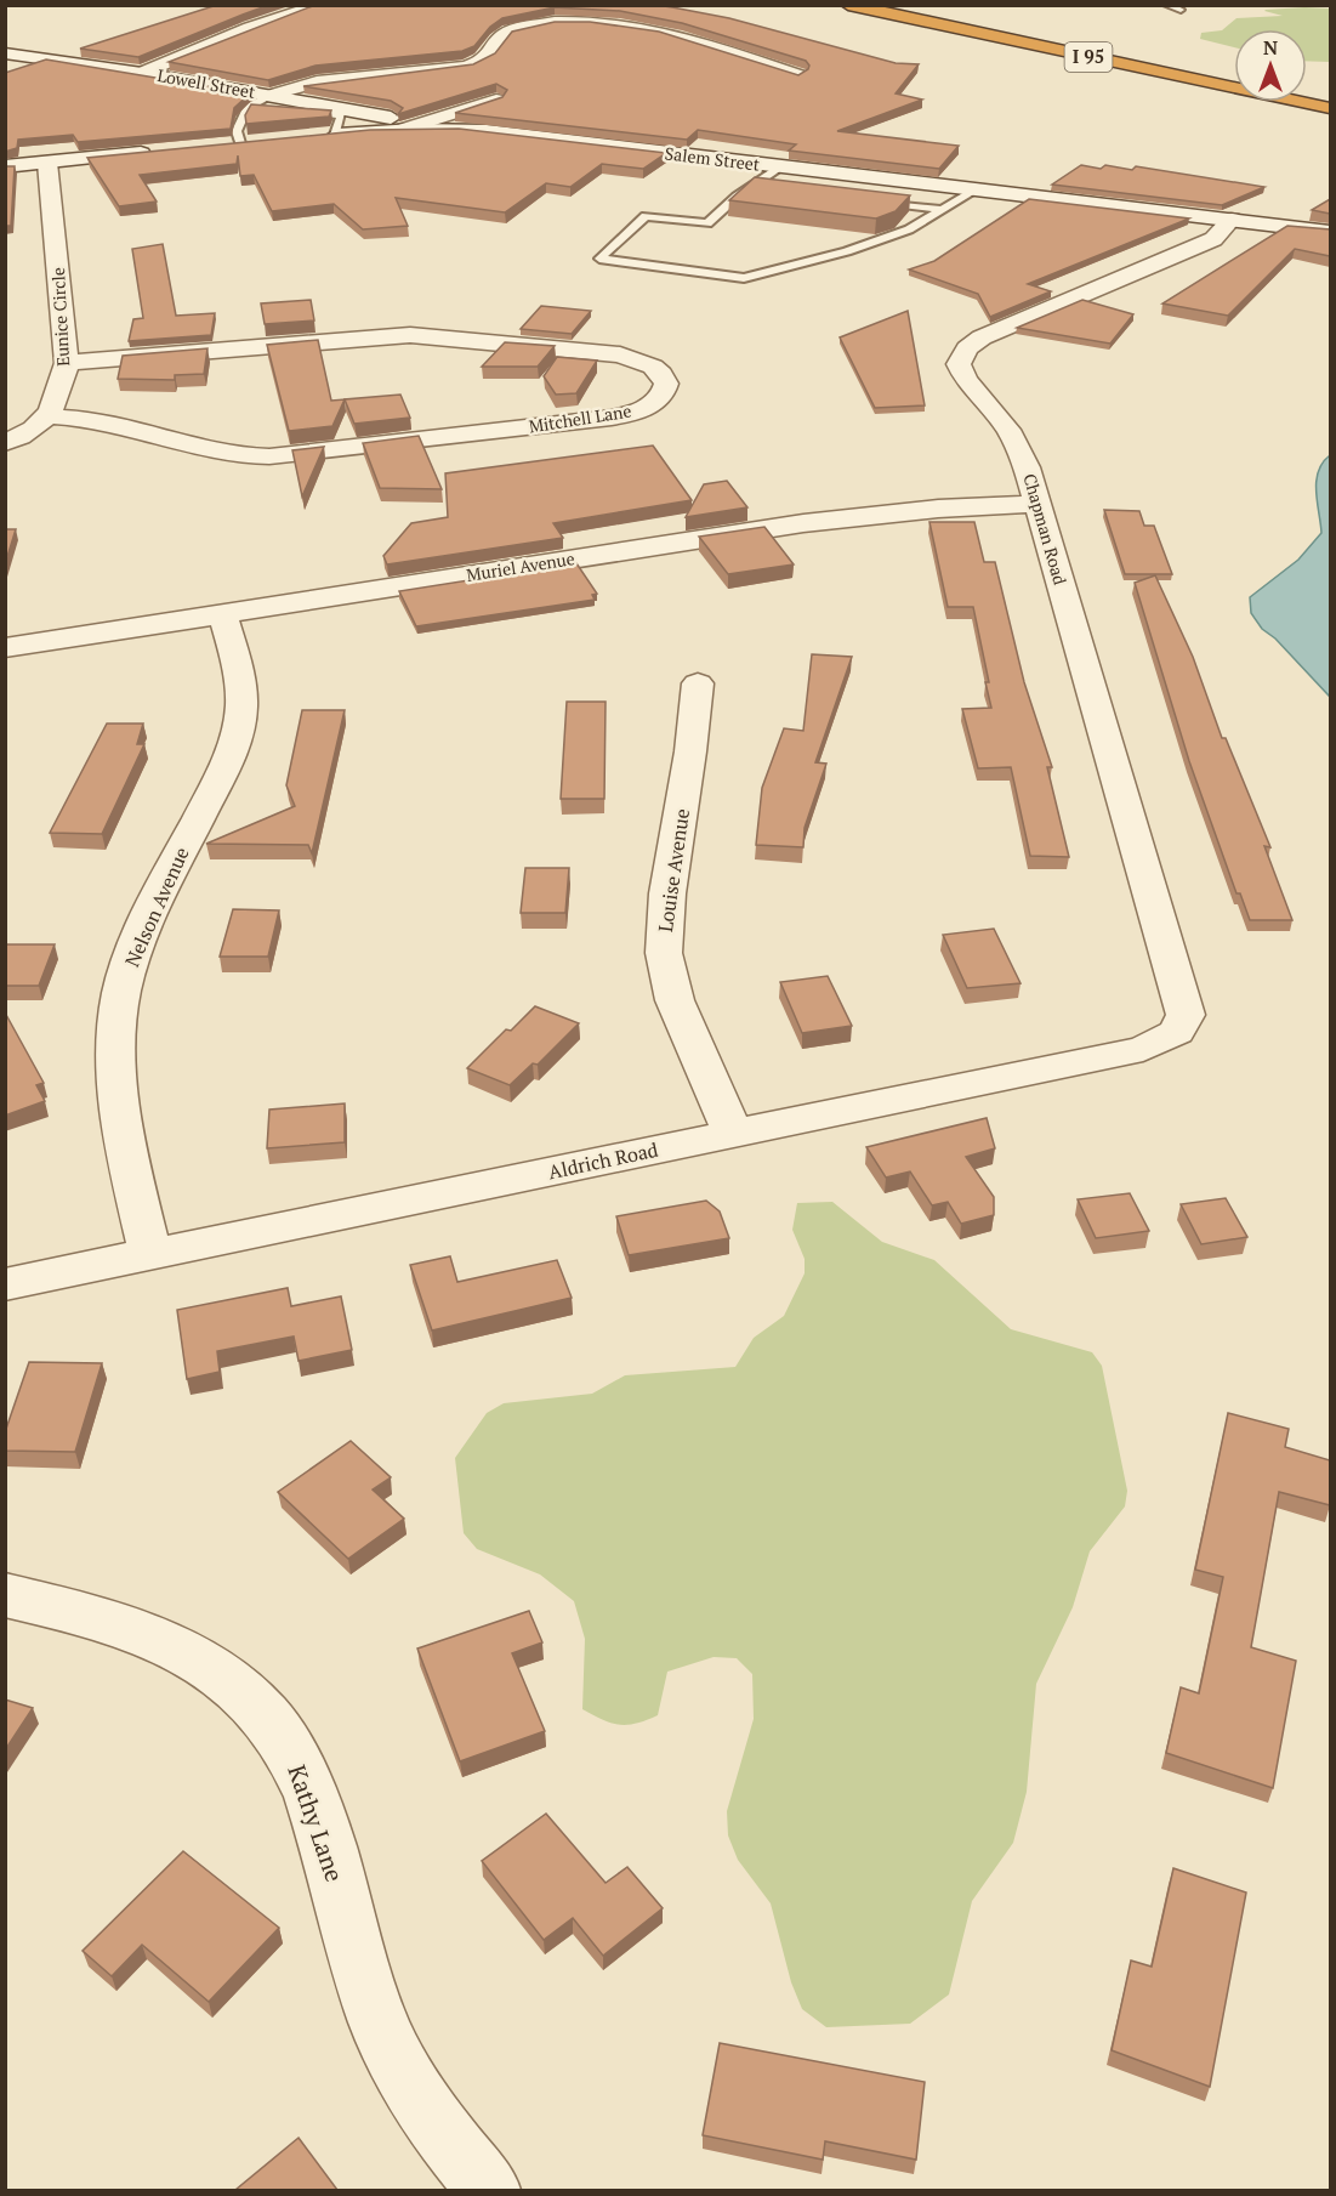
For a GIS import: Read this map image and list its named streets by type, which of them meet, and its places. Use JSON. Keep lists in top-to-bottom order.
{
  "streets": {
    "highway": ["I 95"],
    "street": [
      "Lowell Street",
      "Salem Street",
      "Eunice Circle",
      "Mitchell Lane",
      "Chapman Road",
      "Muriel Avenue",
      "Louise Avenue",
      "Nelson Avenue",
      "Aldrich Road",
      "Kathy Lane"
    ]
  },
  "crossings": [
    ["Lowell Street", "Salem Street"],
    ["Salem Street", "Chapman Road"],
    ["Eunice Circle", "Mitchell Lane"],
    ["Chapman Road", "Muriel Avenue"],
    ["Chapman Road", "Aldrich Road"],
    ["Muriel Avenue", "Nelson Avenue"],
    ["Louise Avenue", "Aldrich Road"],
    ["Nelson Avenue", "Aldrich Road"]
  ],
  "north": "top"
}
